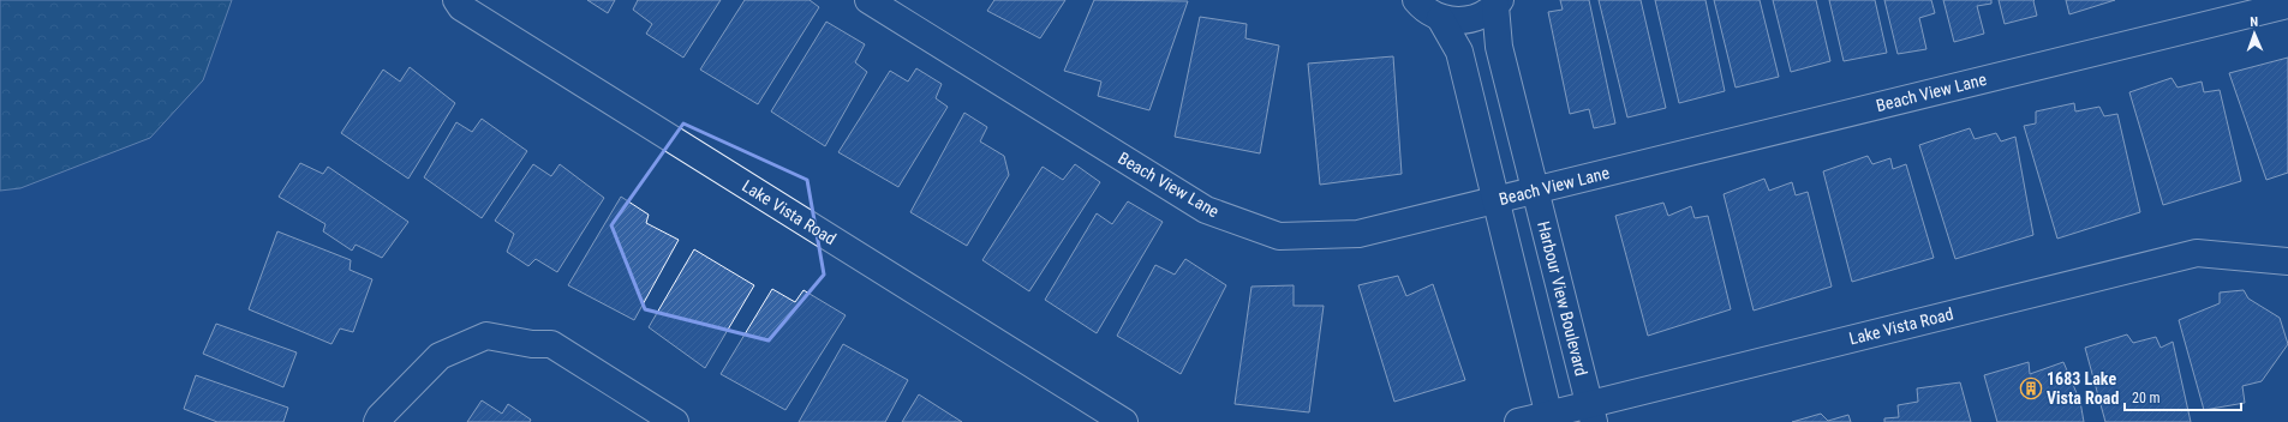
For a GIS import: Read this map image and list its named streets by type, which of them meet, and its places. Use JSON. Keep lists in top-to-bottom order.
{
  "streets": {
    "street": ["Beach View Lane", "Lake Vista Road", "Harbour View Boulevard"]
  },
  "crossings": [
    ["Beach View Lane", "Harbour View Boulevard"],
    ["Lake Vista Road", "Harbour View Boulevard"]
  ],
  "places": {
    "building": ["1683 Lake Vista Road"]
  },
  "scale_bar": "20 m",
  "north": "top"
}
